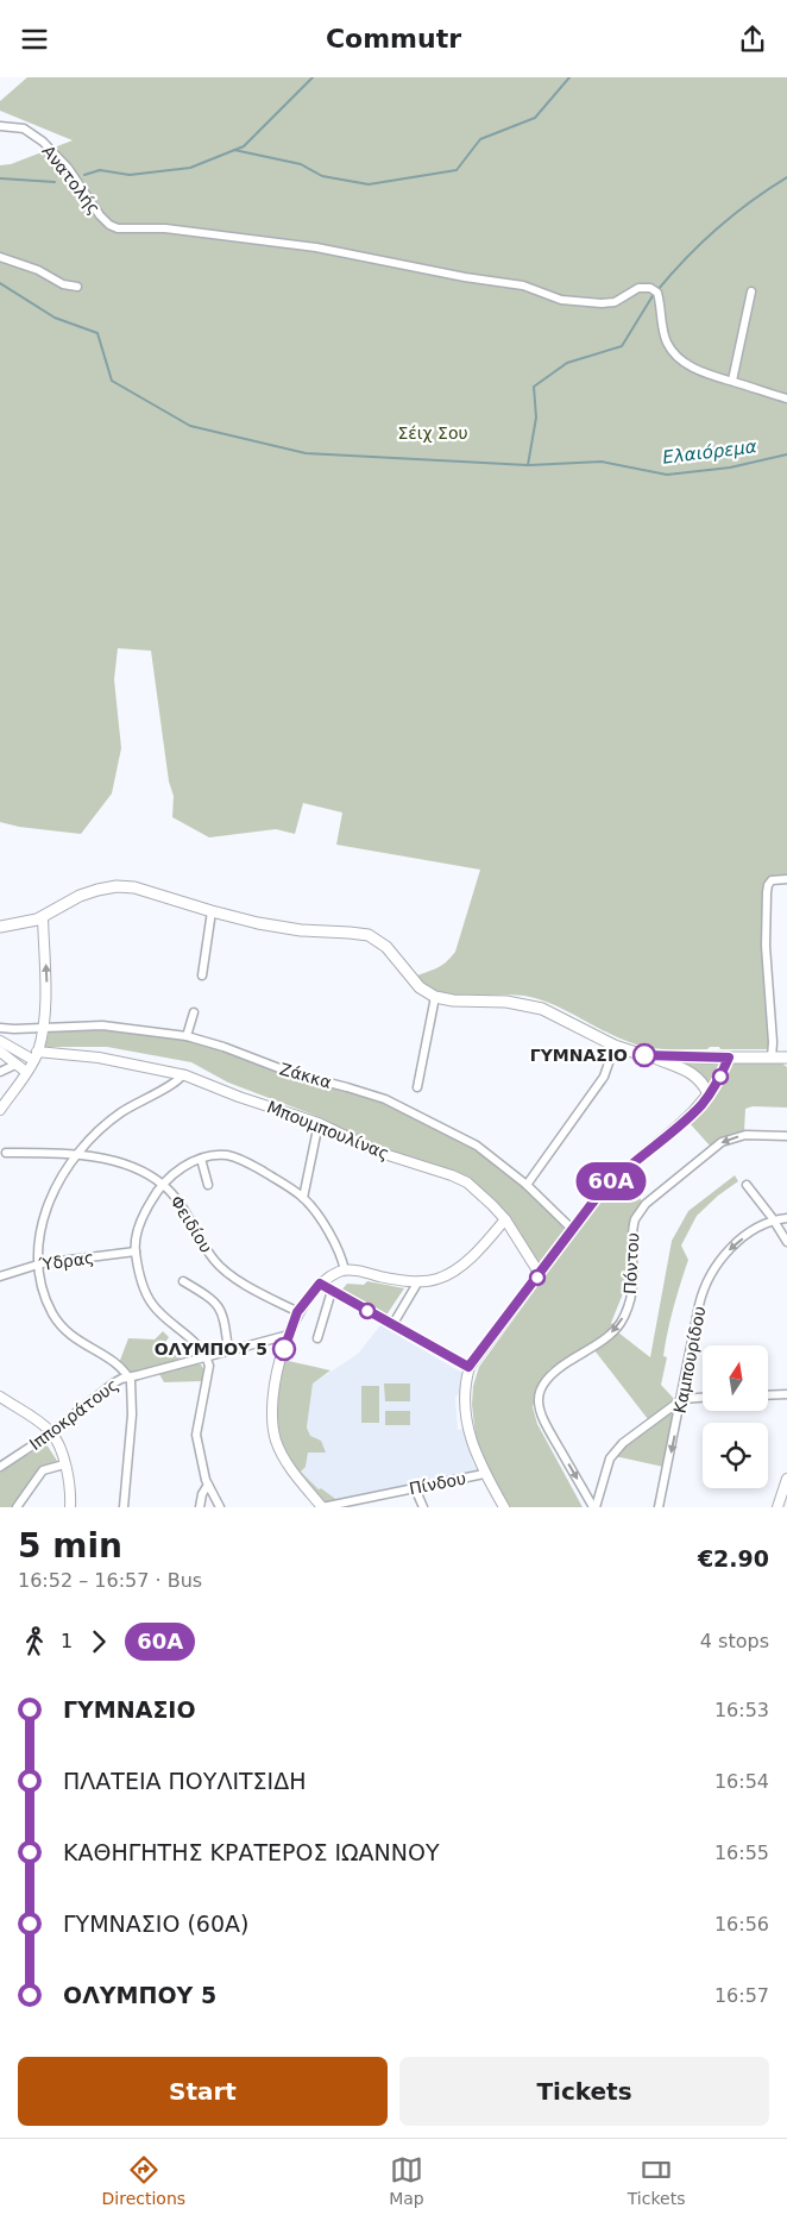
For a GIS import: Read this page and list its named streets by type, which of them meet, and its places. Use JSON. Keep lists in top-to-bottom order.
{
  "streets": {
    "street": [
      "Ανατολής",
      "Ζάκκα",
      "Μπουμπουλίνας",
      "Φειδίου",
      "Ύδρας",
      "Πόντου",
      "Καμπουρίδου",
      "Ιπποκράτους",
      "Πίνδου"
    ]
  },
  "water": ["Ελαιόρεμα"],
  "parks": ["Σέιχ Σου"],
  "places": ["ΓΥΜΝΑΣΙΟ", "ΟΛΥΜΠΟΥ 5"],
  "lines": ["bus line 60Α"],
  "north": "top",
  "page": {
    "header": "Commutr",
    "on_map": "60Α",
    "heading": ["5 min", "16:52 – 16:57 · Bus", "€2.90"],
    "legs": ["1", "60Α", "4 stops"],
    "list": [
      {
        "name": "ΓΥΜΝΑΣΙΟ",
        "value": "16:53"
      },
      {
        "name": "ΠΛΑΤΕΙΑ ΠΟΥΛΙΤΣΙΔΗ",
        "value": "16:54"
      },
      {
        "name": "ΚΑΘΗΓΗΤΗΣ ΚΡΑΤΕΡΟΣ ΙΩΑΝΝΟΥ",
        "value": "16:55"
      },
      {
        "name": "ΓΥΜΝΑΣΙΟ (60Α)",
        "value": "16:56"
      },
      {
        "name": "ΟΛΥΜΠΟΥ 5",
        "value": "16:57"
      }
    ],
    "buttons": ["Start", "Tickets"],
    "tabs": ["Directions", "Map", "Tickets"]
  }
}
